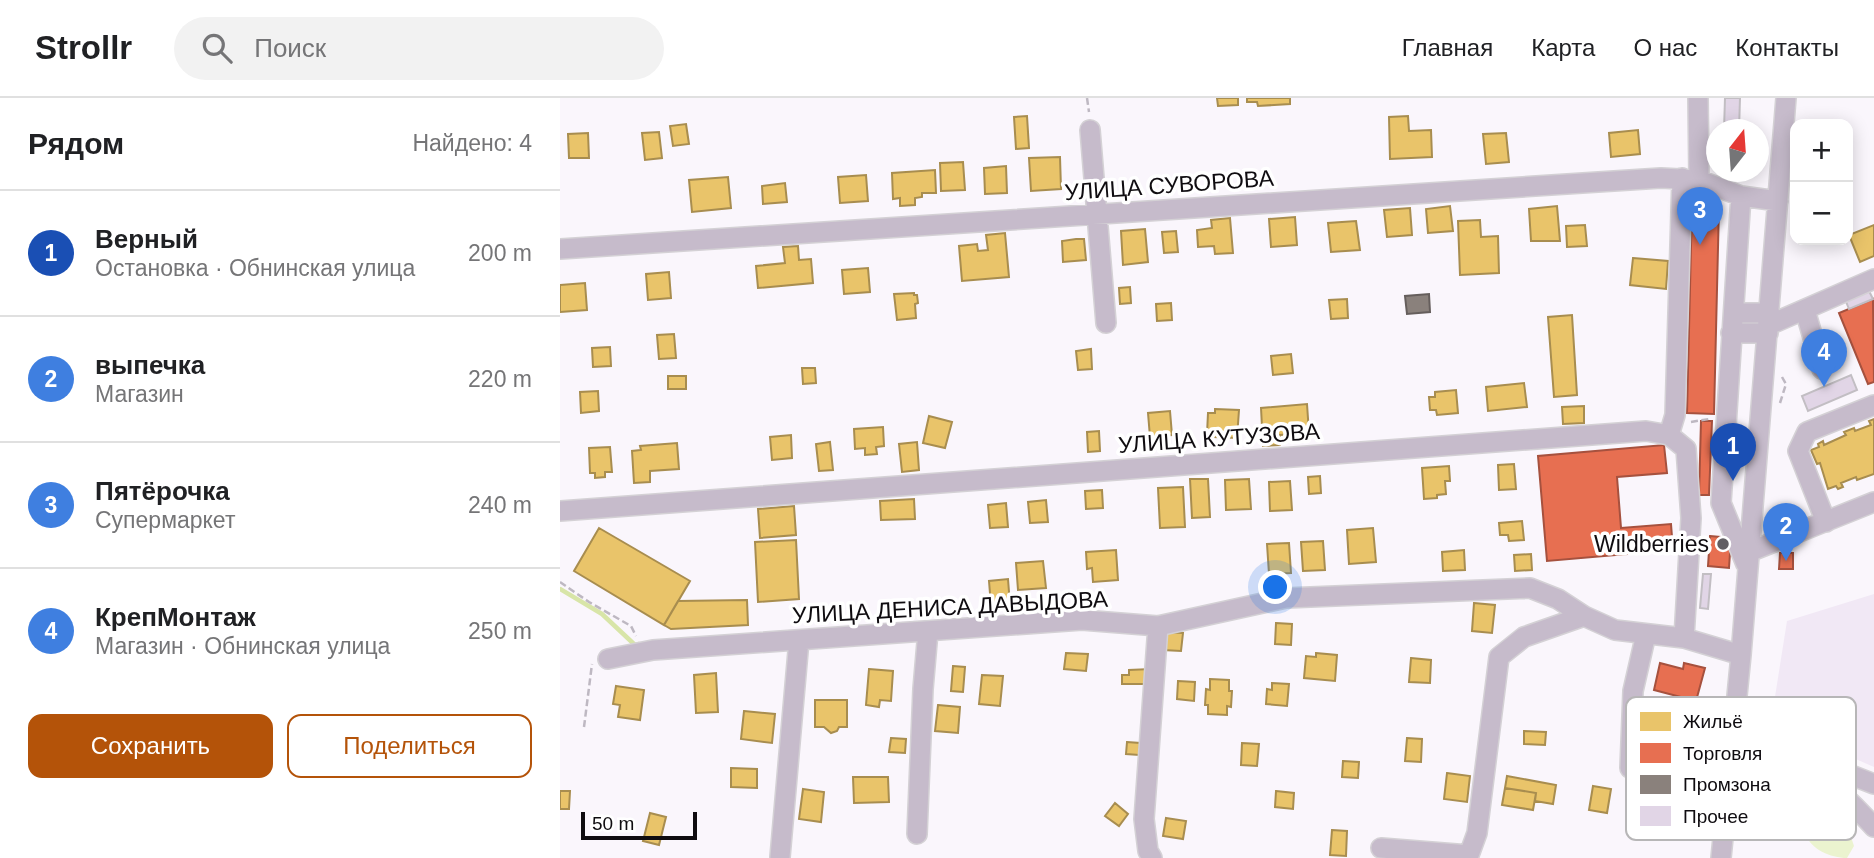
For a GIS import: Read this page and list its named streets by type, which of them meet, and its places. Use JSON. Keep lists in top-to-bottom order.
{
  "streets": {
    "street": ["УЛИЦА СУВОРОВА", "УЛИЦА КУТУЗОВА", "УЛИЦА ДЕНИСА ДАВЫДОВА"]
  },
  "places": ["Wildberries"],
  "legend": [
    "Жильё",
    "Торговля",
    "Промзона",
    "Прочее"
  ],
  "scale_bar": "50 m",
  "north": "top",
  "page": {
    "header": "Strollr",
    "search": "Поиск",
    "nav": [
      "Главная",
      "Карта",
      "О нас",
      "Контакты"
    ],
    "heading": ["Рядом", "Найдено: 4"],
    "map_buttons": ["+", "−"],
    "pins": [
      "3",
      "4",
      "1",
      "2"
    ],
    "list": [
      {
        "mark": "1",
        "name": "Верный",
        "note": "Остановка · Обнинская улица",
        "value": "200 m"
      },
      {
        "mark": "2",
        "name": "выпечка",
        "note": "Магазин",
        "value": "220 m"
      },
      {
        "mark": "3",
        "name": "Пятёрочка",
        "note": "Супермаркет",
        "value": "240 m"
      },
      {
        "mark": "4",
        "name": "КрепМонтаж",
        "note": "Магазин · Обнинская улица",
        "value": "250 m"
      }
    ],
    "buttons": ["Сохранить", "Поделиться"],
    "scale": "50 m"
  }
}
